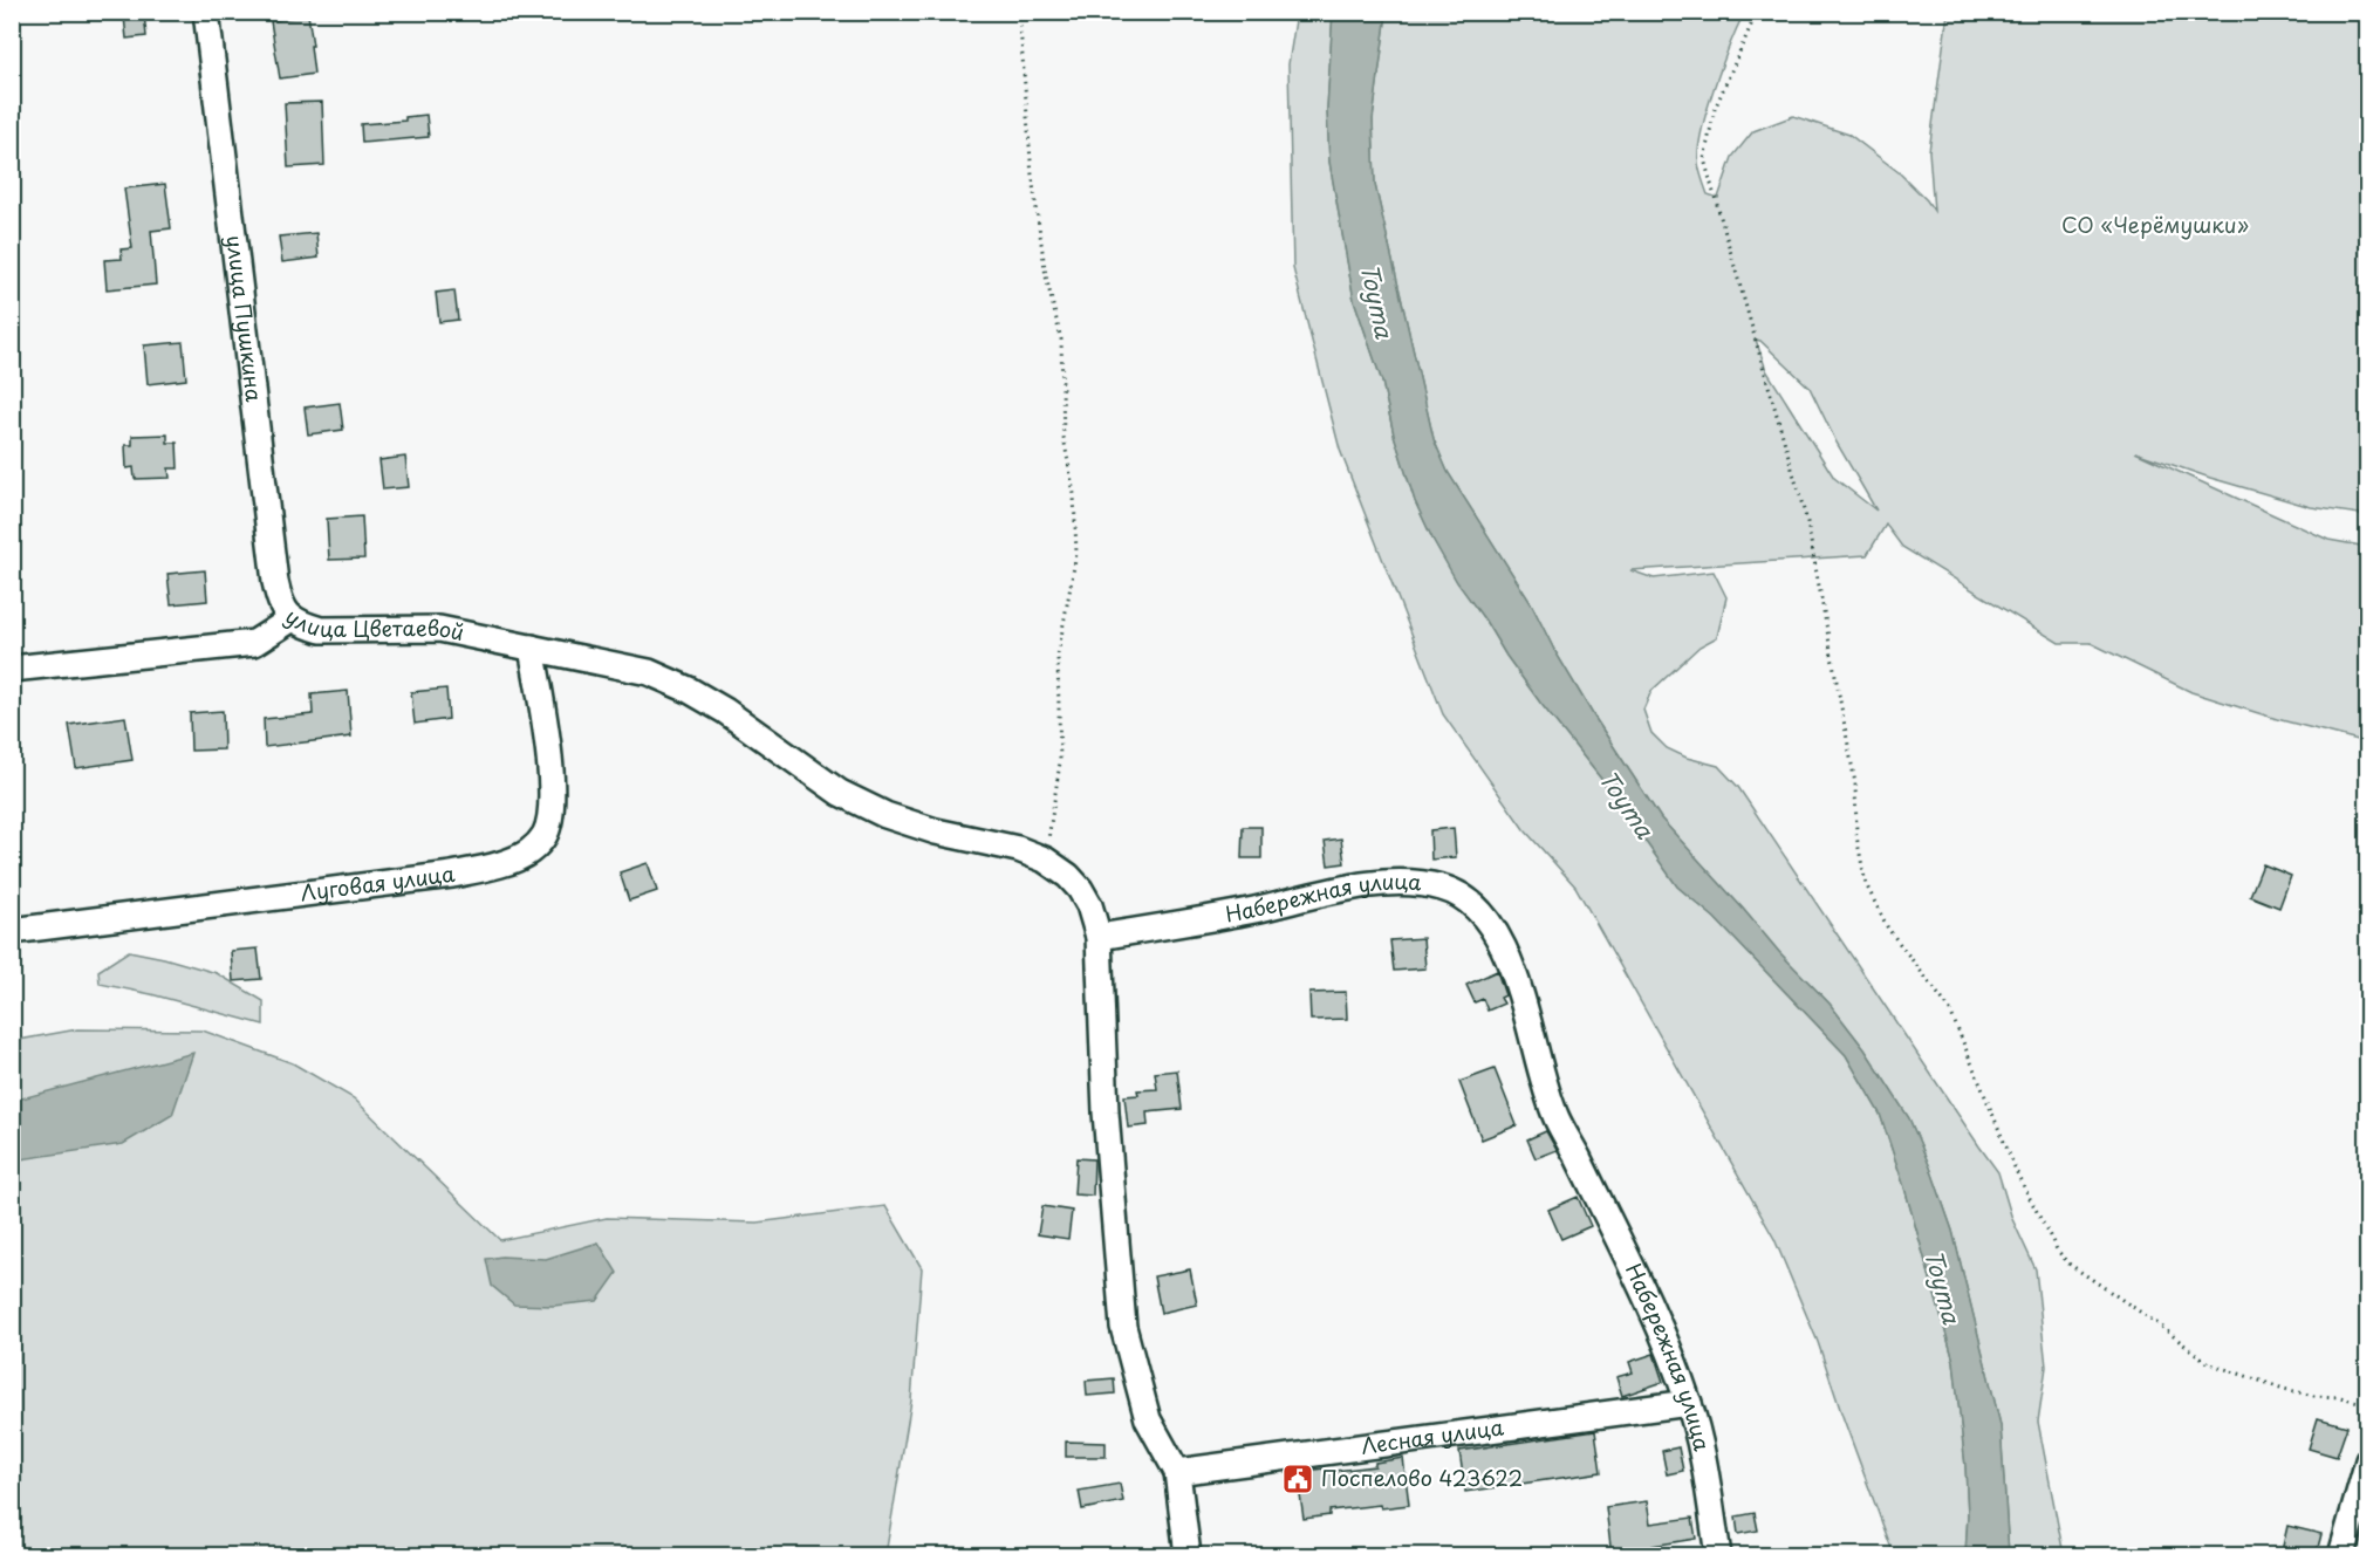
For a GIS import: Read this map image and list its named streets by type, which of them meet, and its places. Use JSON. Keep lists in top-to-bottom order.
{
  "streets": {
    "street": [
      "улица Пушкина",
      "улица Цветаевой",
      "Луговая улица",
      "Набережная улица",
      "Лесная улица"
    ]
  },
  "crossings": [
    ["улица Пушкина", "улица Цветаевой"],
    ["улица Цветаевой", "Луговая улица"],
    ["улица Цветаевой", "Набережная улица"],
    ["Набережная улица", "Лесная улица"]
  ],
  "water": ["Toyma"],
  "parks": ["СО «Черёмушки»"],
  "places": {
    "public building": ["Поспелово 423622"]
  }
}
